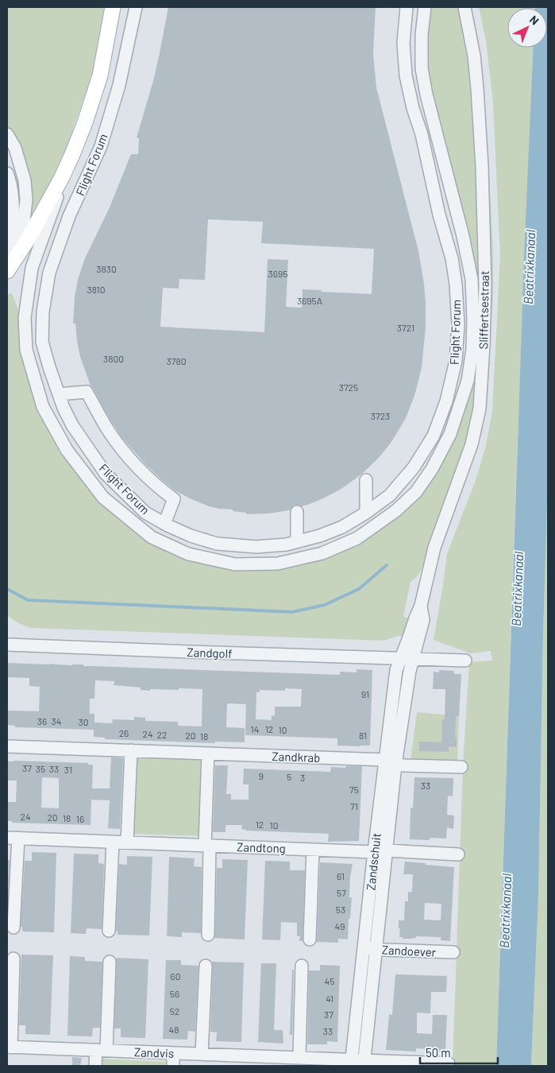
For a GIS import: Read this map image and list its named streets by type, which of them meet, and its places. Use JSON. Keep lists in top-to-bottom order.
{
  "streets": {
    "main road": ["Flight Forum"],
    "street": [
      "Sliffertsestraat",
      "Zandgolf",
      "Zandkrab",
      "Zandtong",
      "Zandschuit",
      "Zandoever",
      "Zandvis"
    ]
  },
  "crossings": [
    ["Sliffertsestraat", "Zandgolf"],
    ["Sliffertsestraat", "Zandschuit"],
    ["Zandgolf", "Zandschuit"],
    ["Zandkrab", "Zandschuit"],
    ["Zandtong", "Zandschuit"],
    ["Zandschuit", "Zandoever"],
    ["Zandschuit", "Zandvis"]
  ],
  "water": ["Beatrixkanaal"],
  "house_numbers": [
    "3830",
    "3695",
    "3810",
    "3695A",
    "3721",
    "3800",
    "3780",
    "3725",
    "3723",
    "91",
    "36",
    "34",
    "30",
    "14",
    "12",
    "10",
    "26",
    "24",
    "22",
    "20",
    "81",
    "18",
    "37",
    "35",
    "33",
    "31",
    "9",
    "5",
    "3",
    "33",
    "75",
    "71",
    "24",
    "20",
    "18",
    "16",
    "12",
    "10",
    "61",
    "57",
    "53",
    "49",
    "60",
    "45",
    "56",
    "41",
    "52",
    "37",
    "48",
    "33"
  ],
  "scale_bar": "50 m",
  "north": "top right"
}
